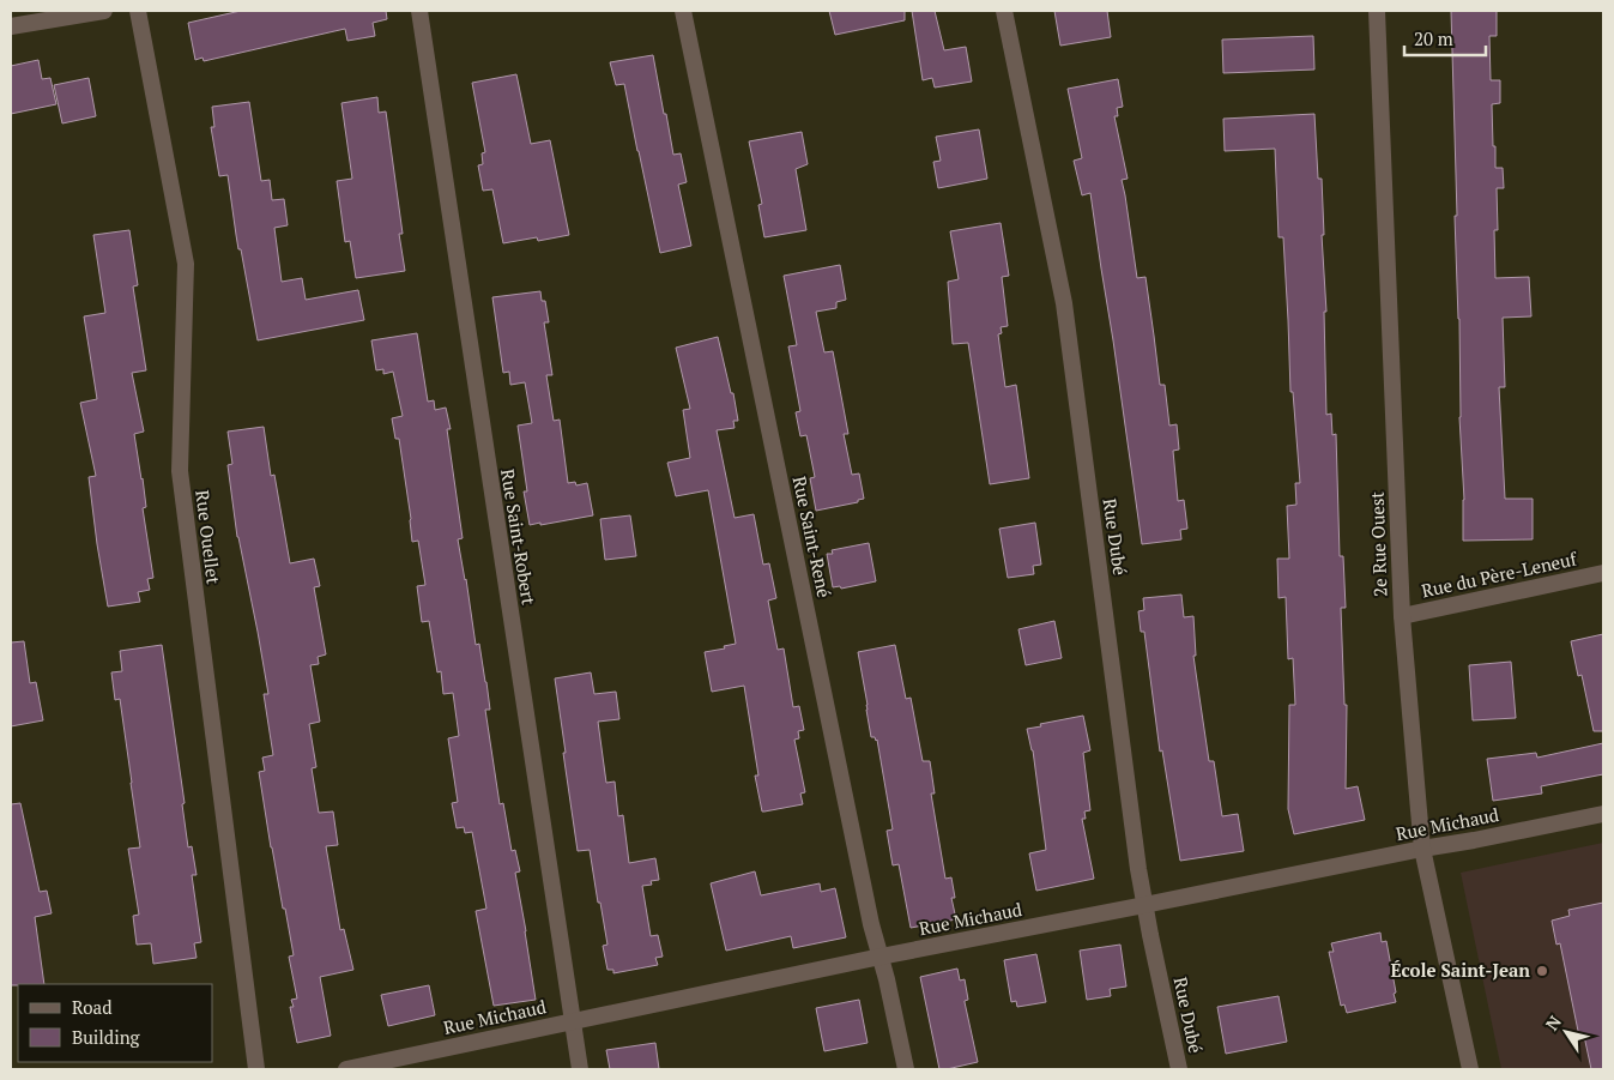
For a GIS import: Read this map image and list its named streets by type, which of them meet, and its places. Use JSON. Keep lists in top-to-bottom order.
{
  "streets": {
    "street": [
      "Rue Ouellet",
      "Rue Saint-Robert",
      "Rue Saint-René",
      "Rue Dubé",
      "2e Rue Ouest",
      "Rue du Père-Leneuf",
      "Rue Michaud"
    ]
  },
  "crossings": [
    ["Rue Saint-Robert", "Rue Michaud"],
    ["Rue Saint-René", "Rue Michaud"],
    ["Rue Dubé", "Rue Michaud"],
    ["2e Rue Ouest", "Rue du Père-Leneuf"],
    ["2e Rue Ouest", "Rue Michaud"]
  ],
  "places": ["École Saint-Jean"],
  "legend": ["Road", "Building"],
  "scale_bar": "20 m",
  "north": "top left"
}
